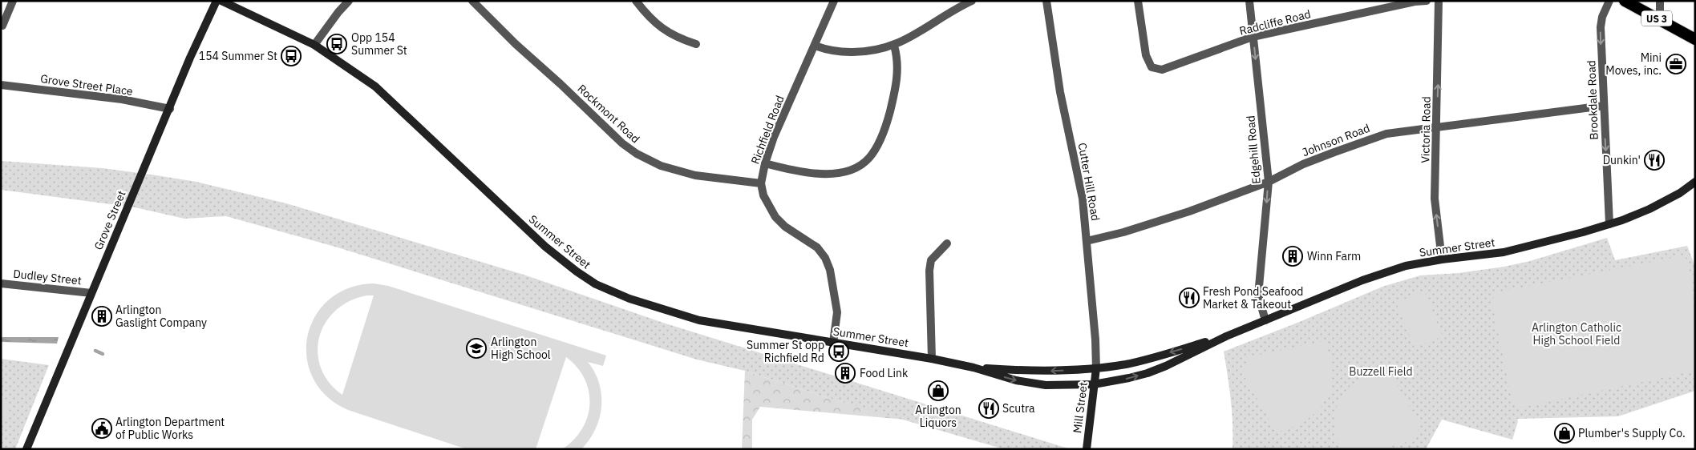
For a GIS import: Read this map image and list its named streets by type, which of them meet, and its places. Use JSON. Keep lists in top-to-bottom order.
{
  "streets": {
    "highway": ["US 3"],
    "main road": ["Grove Street", "Summer Street", "Mill Street"],
    "street": [
      "Radcliffe Road",
      "Grove Street Place",
      "Brookdale Road",
      "Rockmont Road",
      "Richfield Road",
      "Victoria Road",
      "Johnson Road",
      "Edgehill Road",
      "Cutter Hill Road",
      "Dudley Street"
    ]
  },
  "crossings": [
    ["Radcliffe Road", "Edgehill Road"],
    ["Grove Street Place", "Grove Street"],
    ["Brookdale Road", "Johnson Road"],
    ["Brookdale Road", "Summer Street"],
    ["Rockmont Road", "Richfield Road"],
    ["Victoria Road", "Johnson Road"],
    ["Victoria Road", "Summer Street"],
    ["Johnson Road", "Edgehill Road"],
    ["Johnson Road", "Cutter Hill Road"],
    ["Edgehill Road", "Summer Street"],
    ["Cutter Hill Road", "Summer Street"],
    ["Cutter Hill Road", "Mill Street"],
    ["Grove Street", "Dudley Street"],
    ["Summer Street", "Mill Street"]
  ],
  "one_way": ["Brookdale Road", "Victoria Road", "Edgehill Road"],
  "parks": ["Arlington Catholic High School Field", "Buzzell Field"],
  "places": {
    "bus stop": ["Opp 154 Summer St", "154 Summer St", "Summer St opp Richfield Rd"],
    "office": ["Mini Moves, inc."],
    "restaurant": ["Dunkin'", "Fresh Pond Seafood Market & Takeout", "Scutra"],
    "building": ["Winn Farm", "Arlington Gaslight Company", "Food Link"],
    "school or university": ["Arlington High School"],
    "shop": ["Arlington Liquors", "Plumber's Supply Co."],
    "public building": ["Arlington Department of Public Works"]
  }
}
